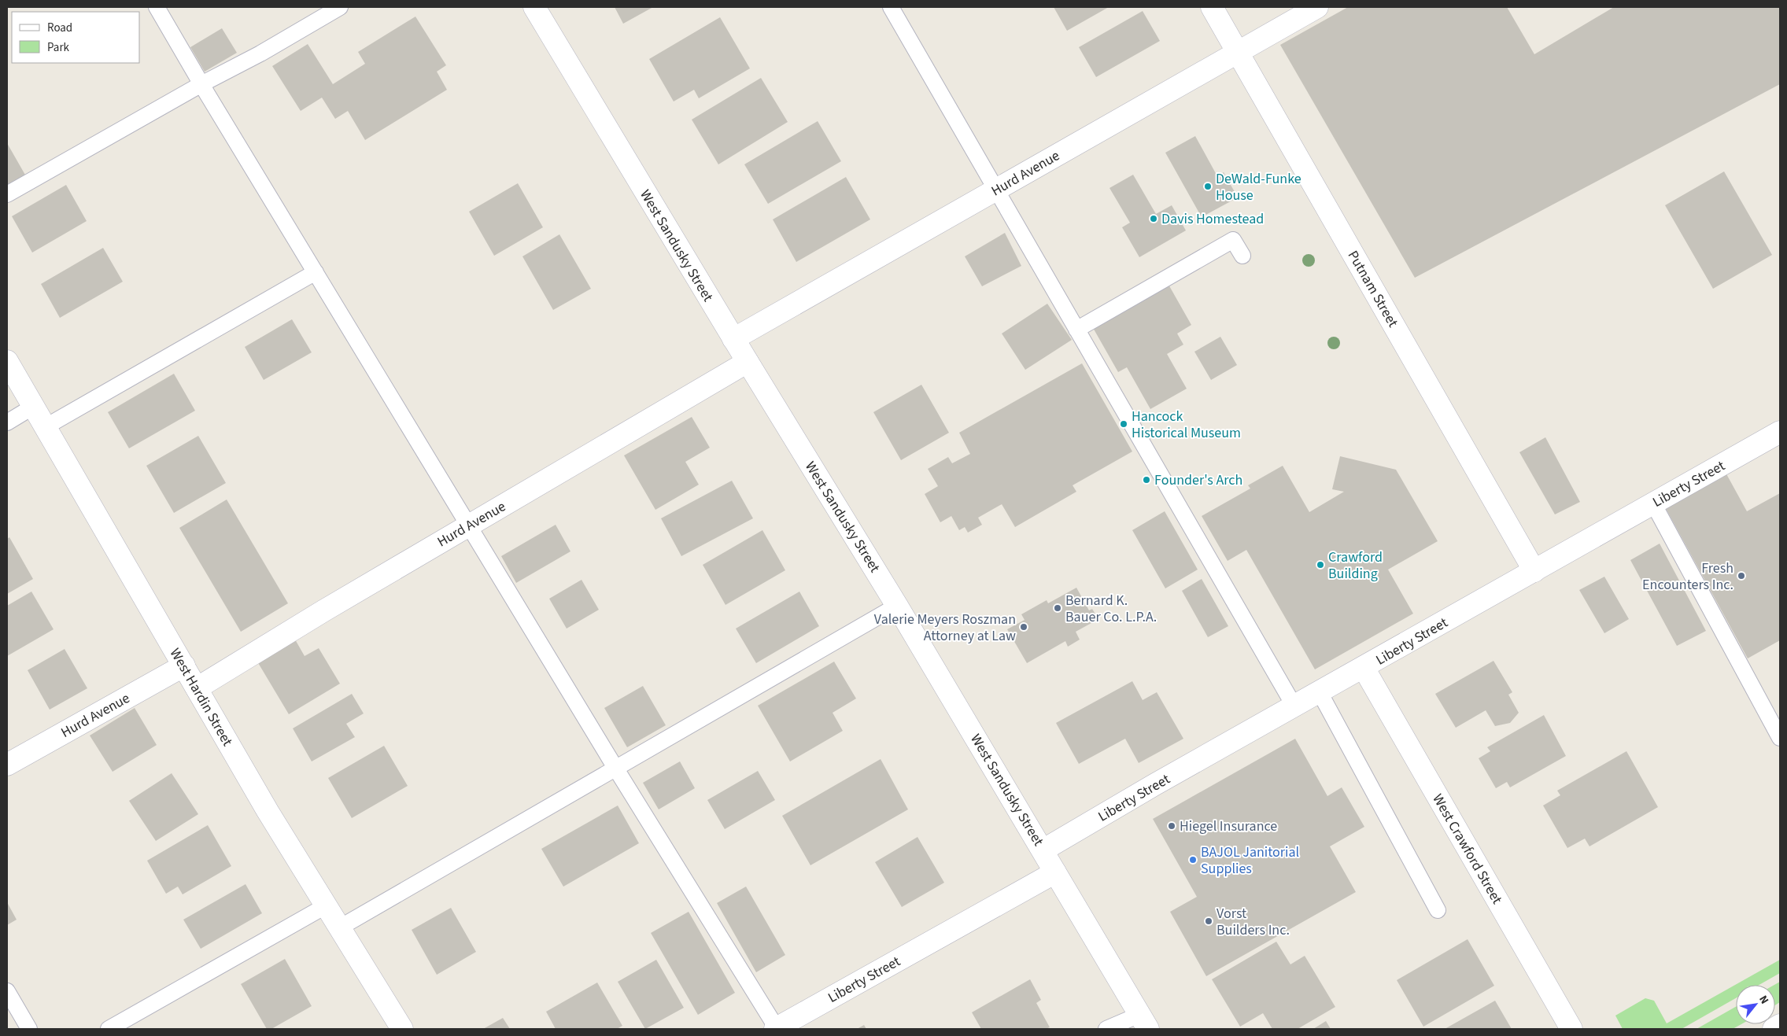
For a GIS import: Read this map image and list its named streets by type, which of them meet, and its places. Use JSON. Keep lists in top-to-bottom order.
{
  "streets": {
    "street": [
      "Hurd Avenue",
      "West Sandusky Street",
      "Putnam Street",
      "Liberty Street",
      "West Hardin Street",
      "West Crawford Street"
    ]
  },
  "crossings": [
    ["Hurd Avenue", "West Sandusky Street"],
    ["Hurd Avenue", "Putnam Street"],
    ["Hurd Avenue", "West Hardin Street"],
    ["West Sandusky Street", "Liberty Street"],
    ["Putnam Street", "Liberty Street"],
    ["Liberty Street", "West Crawford Street"]
  ],
  "places": [
    "DeWald-Funke House",
    "Davis Homestead",
    "Hancock Historical Museum",
    "Founder's Arch",
    "Crawford Building",
    "Fresh Encounters Inc.",
    "Bernard K. Bauer Co. L.P.A.",
    "Valerie Meyers Roszman Attorney at Law",
    "Hiegel Insurance",
    "BAJOL Janitorial Supplies",
    "Vorst Builders Inc."
  ],
  "legend": ["Road", "Park"],
  "north": "top right"
}
